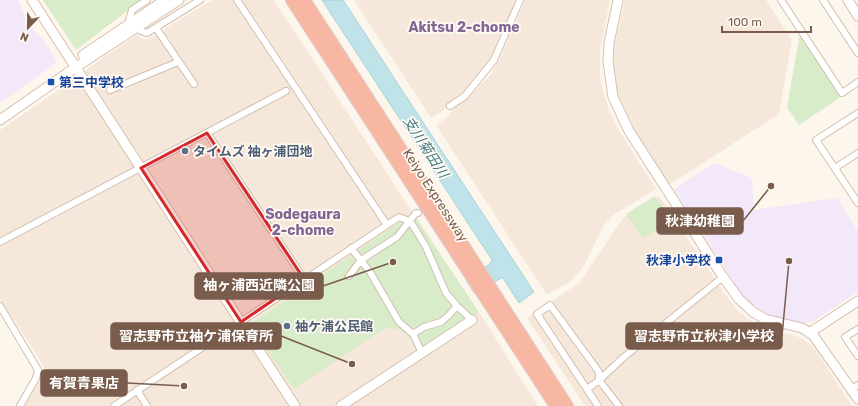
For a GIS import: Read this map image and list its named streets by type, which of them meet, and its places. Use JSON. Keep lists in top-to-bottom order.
{
  "streets": {
    "highway": ["Keiyo Expressway"]
  },
  "districts": ["Akitsu 2-chome", "Sodegaura 2-chome"],
  "water": ["支川菊田川"],
  "places": {
    "transit": ["第三中学校", "秋津小学校"],
    "other": [
      "タイムズ 袖ヶ浦団地",
      "秋津幼稚園",
      "習志野市立秋津小学校",
      "袖ヶ浦西近隣公園",
      "袖ケ浦公民館",
      "習志野市立袖ケ浦保育所",
      "有賀青果店"
    ]
  },
  "scale_bar": "100 m",
  "north": "bottom"
}
